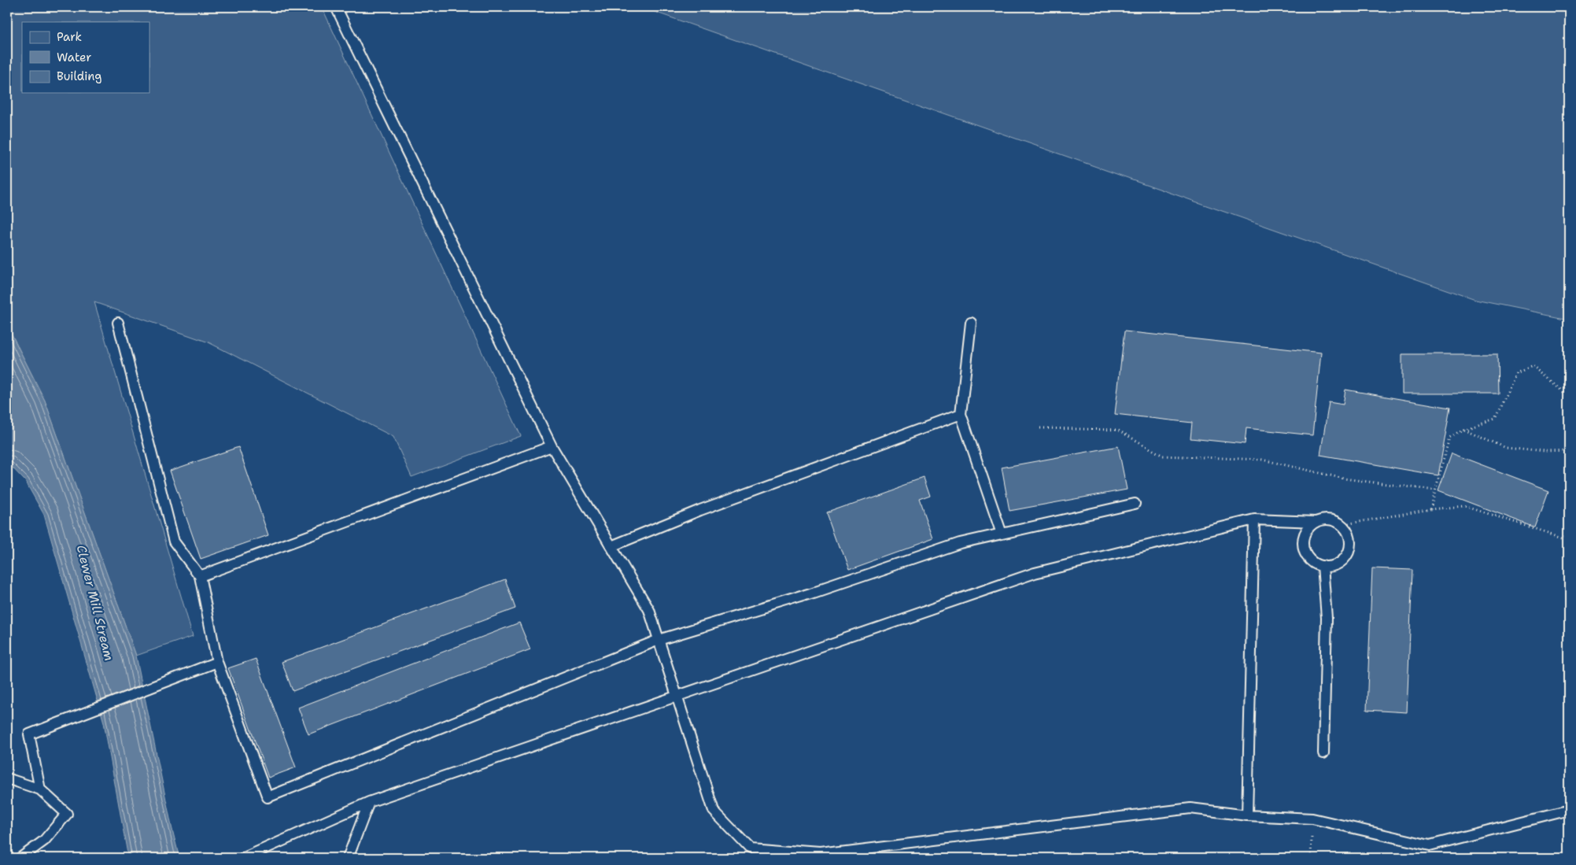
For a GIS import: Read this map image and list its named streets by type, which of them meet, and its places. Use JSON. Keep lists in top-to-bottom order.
{
  "water": ["Clewer Mill Stream"],
  "legend": ["Park", "Water", "Building"]
}
